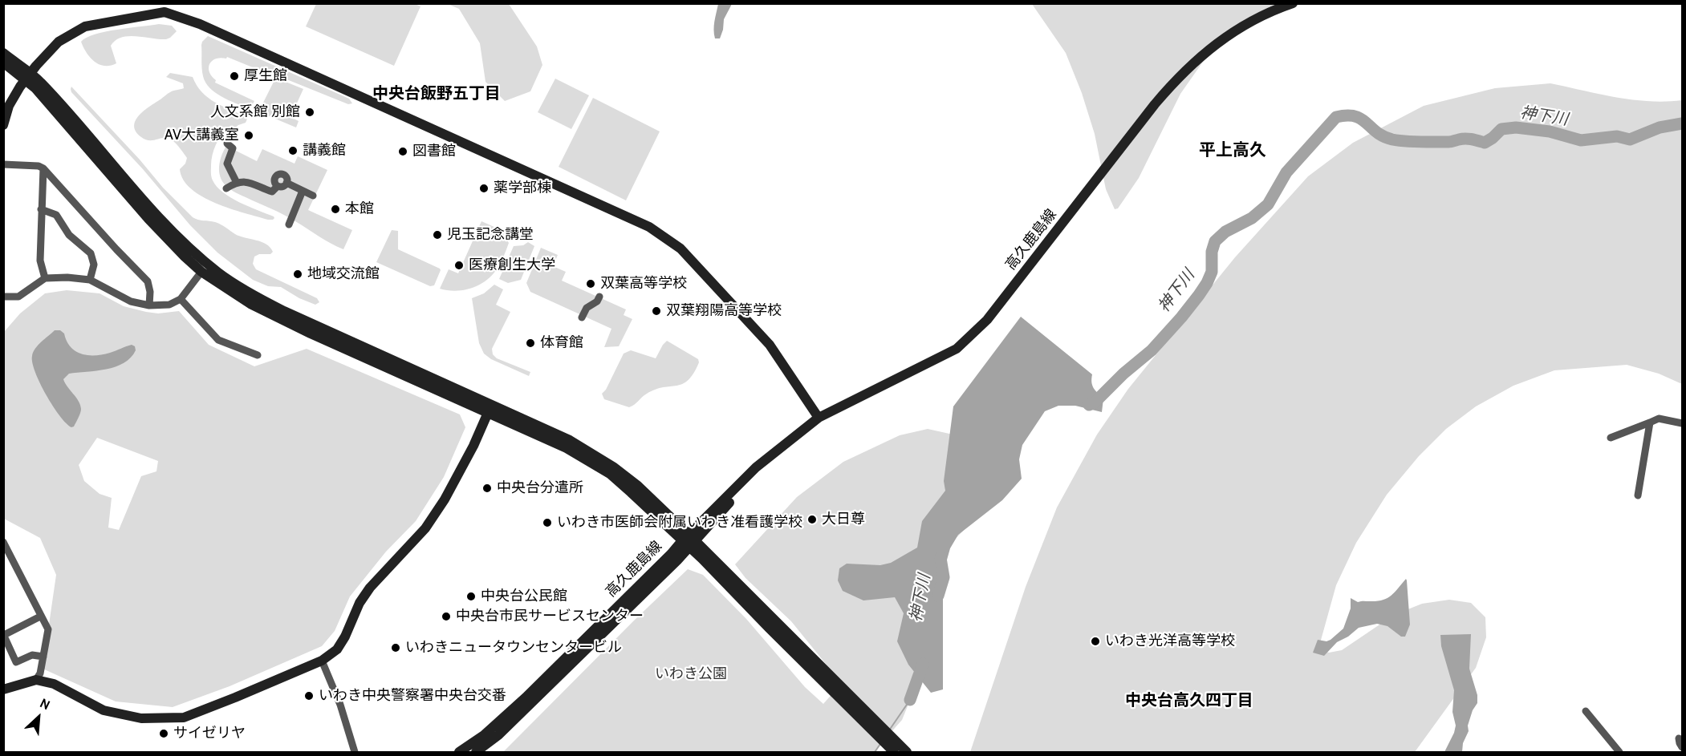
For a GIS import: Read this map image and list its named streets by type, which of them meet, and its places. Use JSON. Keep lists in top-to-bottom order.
{
  "streets": {
    "street": ["高久鹿島線"]
  },
  "districts": ["中央台飯野五丁目", "平上高久", "中央台高久四丁目"],
  "water": ["神下川"],
  "parks": ["いわき公園"],
  "places": [
    "厚生館",
    "人文系館 別館",
    "AV大講義室",
    "講義館",
    "図書館",
    "薬学部棟",
    "本館",
    "児玉記念講堂",
    "医療創生大学",
    "地域交流館",
    "双葉高等学校",
    "双葉翔陽高等学校",
    "体育館",
    "中央台分遣所",
    "大日尊",
    "いわき市医師会附属いわき准看護学校",
    "中央台公民館",
    "中央台市民サービスセンター",
    "いわき光洋高等学校",
    "いわきニュータウンセンタービル",
    "いわき中央警察署中央台交番",
    "サイゼリヤ"
  ],
  "north": "top right"
}
